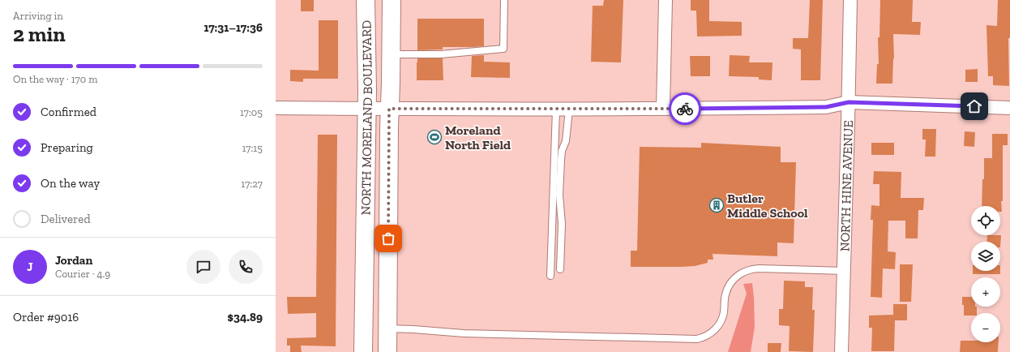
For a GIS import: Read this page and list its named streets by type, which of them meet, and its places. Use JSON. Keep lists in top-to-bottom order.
{
  "streets": {
    "street": ["NORTH MORELAND BOULEVARD", "NORTH HINE AVENUE"]
  },
  "places": {
    "sports": ["Moreland North Field"],
    "building": ["Butler Middle School"]
  },
  "page": {
    "heading": ["2 min", "Arriving in", "17:31–17:36"],
    "panel": [
      "Jordan",
      "Courier · 4.9",
      "Order #9016",
      "$34.89"
    ],
    "bar": "On the way · 170 m",
    "list": [
      ["Confirmed", "17:05"],
      ["Preparing", "17:15"],
      ["On the way", "17:27"],
      "Delivered"
    ],
    "map_buttons": ["+", "−"],
    "round": "J"
  }
}
